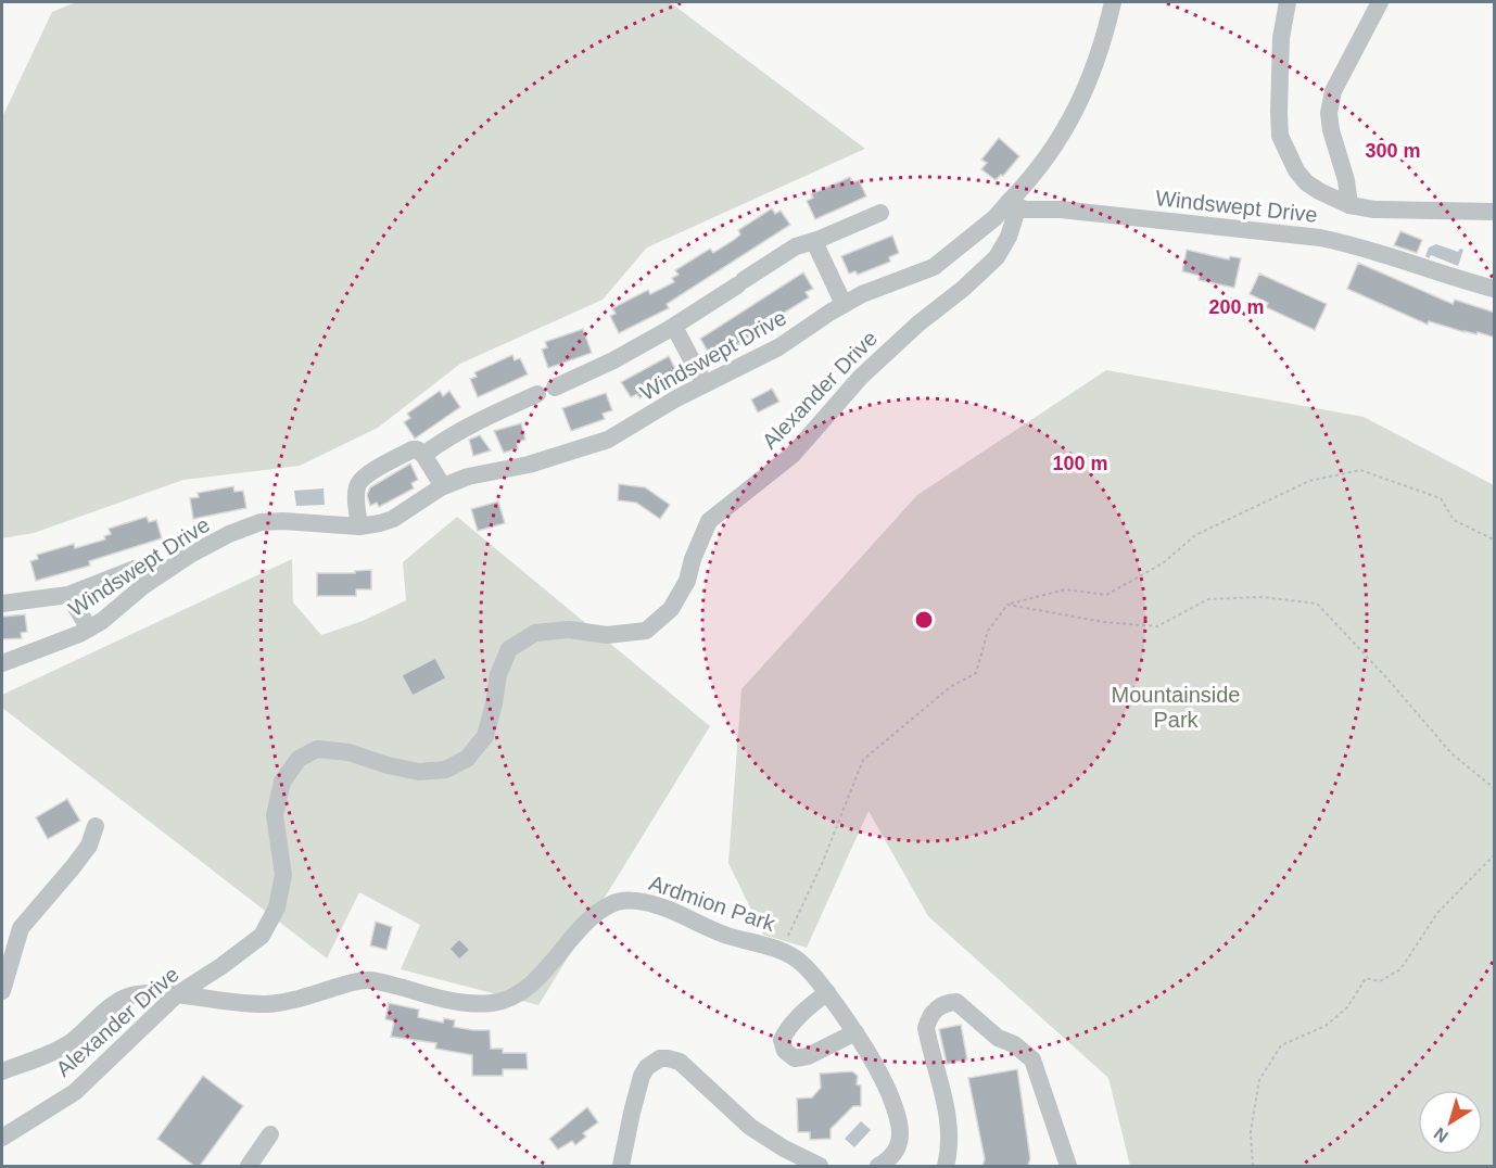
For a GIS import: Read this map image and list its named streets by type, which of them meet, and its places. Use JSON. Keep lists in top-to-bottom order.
{
  "streets": {
    "street": ["Windswept Drive", "Alexander Drive", "Ardmion Park"]
  },
  "crossings": [
    ["Windswept Drive", "Alexander Drive"],
    ["Alexander Drive", "Ardmion Park"]
  ],
  "parks": ["Mountainside Park"],
  "north": "bottom left",
  "rings": ["300 m", "200 m", "100 m"]
}
